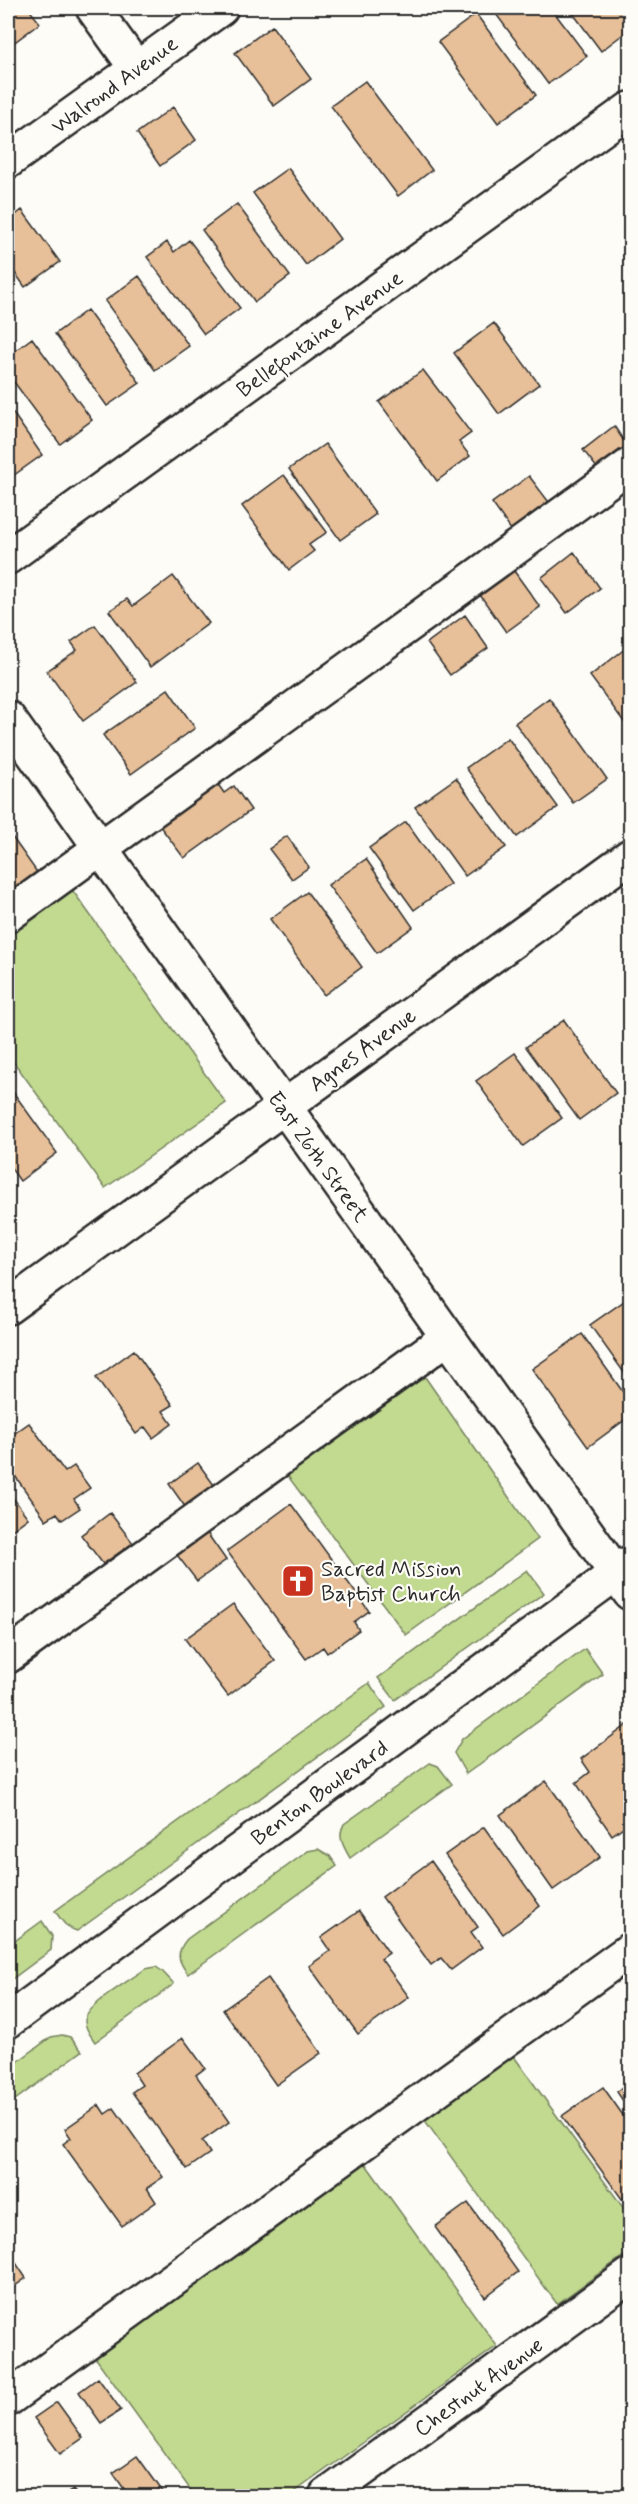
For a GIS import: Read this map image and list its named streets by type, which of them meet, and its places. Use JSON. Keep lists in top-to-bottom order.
{
  "streets": {
    "street": [
      "Walrond Avenue",
      "Bellefontaine Avenue",
      "Agnes Avenue",
      "East 26th Street",
      "Benton Boulevard",
      "Chestnut Avenue"
    ]
  },
  "crossings": [
    ["Agnes Avenue", "East 26th Street"],
    ["East 26th Street", "Benton Boulevard"]
  ],
  "places": {
    "church": ["Sacred Mission Baptist Church"]
  }
}
